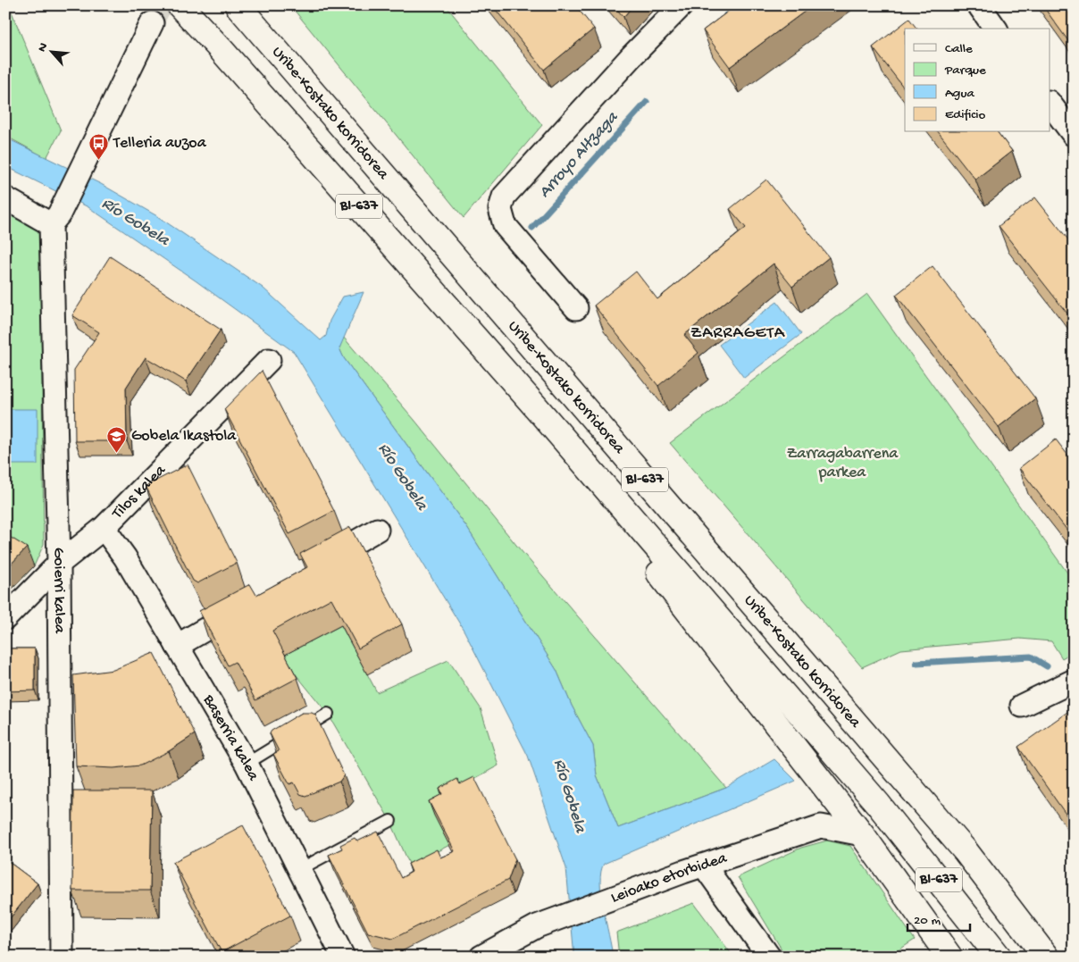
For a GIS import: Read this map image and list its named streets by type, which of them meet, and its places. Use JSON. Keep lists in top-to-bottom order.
{
  "streets": {
    "main road": ["Uribe-Kostako korridorea", "BI-637"],
    "street": [
      "Tilos kalea",
      "Goierri kalea",
      "Baserria kalea",
      "Leioako etorbidea"
    ]
  },
  "crossings": [
    ["Tilos kalea", "Goierri kalea"],
    ["Tilos kalea", "Baserria kalea"]
  ],
  "districts": ["ZARRAGETA"],
  "water": ["Arroyo Altzaga", "Río Gobela"],
  "parks": ["Zarragabarrena parkea"],
  "places": {
    "bus stop": ["Telleria auzoa"],
    "school or university": ["Gobela Ikastola"]
  },
  "legend": [
    "Calle",
    "Parque",
    "Agua",
    "Edificio"
  ],
  "scale_bar": "20 m",
  "north": "top left"
}
